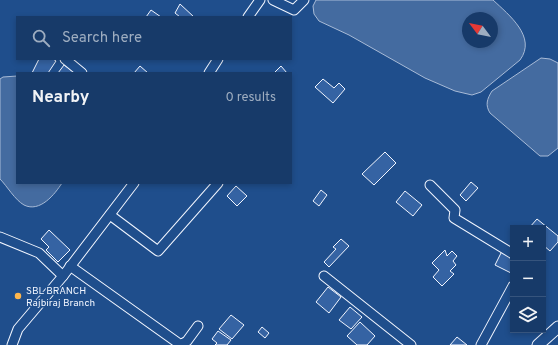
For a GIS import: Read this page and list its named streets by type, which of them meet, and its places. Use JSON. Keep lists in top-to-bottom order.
{
  "places": ["SBL BRANCH Rajbiraj Branch"],
  "north": "top left",
  "page": {
    "search": "Search here",
    "heading": ["Nearby", "0 results"],
    "map_buttons": ["+", "−"]
  }
}
